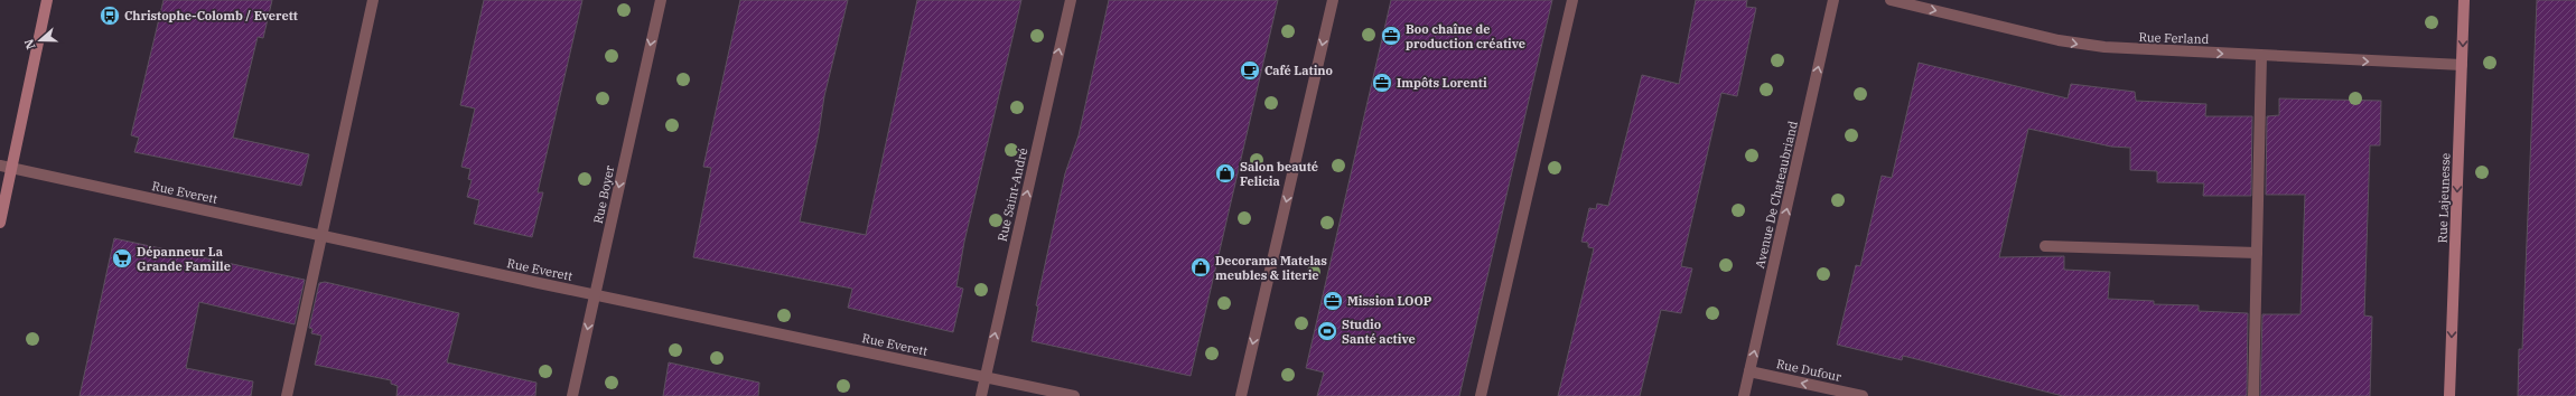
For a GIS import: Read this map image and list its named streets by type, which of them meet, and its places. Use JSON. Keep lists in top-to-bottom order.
{
  "streets": {
    "main road": ["Rue Lajeunesse"],
    "street": [
      "Rue Ferland",
      "Rue Everett",
      "Rue Boyer",
      "Rue Saint-André",
      "Avenue De Chateaubriand",
      "Rue Dufour"
    ]
  },
  "crossings": [
    ["Rue Ferland", "Rue Lajeunesse"],
    ["Rue Everett", "Rue Boyer"],
    ["Rue Everett", "Rue Saint-André"],
    ["Avenue De Chateaubriand", "Rue Dufour"]
  ],
  "one_way": [
    "Rue Ferland",
    "Rue Boyer",
    "Rue Saint-André",
    "Avenue De Chateaubriand",
    "Rue Lajeunesse",
    "Rue Dufour"
  ],
  "places": {
    "bus stop": ["Christophe-Colomb / Everett"],
    "office": ["Boo chaîne de production créative", "Impôts Lorenti", "Mission LOOP"],
    "cafe": ["Café Latino"],
    "shop": ["Salon beauté Felicia", "Decorama Matelas meubles & literie"],
    "supermarket": ["Dépanneur La Grande Famille"],
    "sports": ["Studio Santé active"]
  },
  "north": "left"
}
